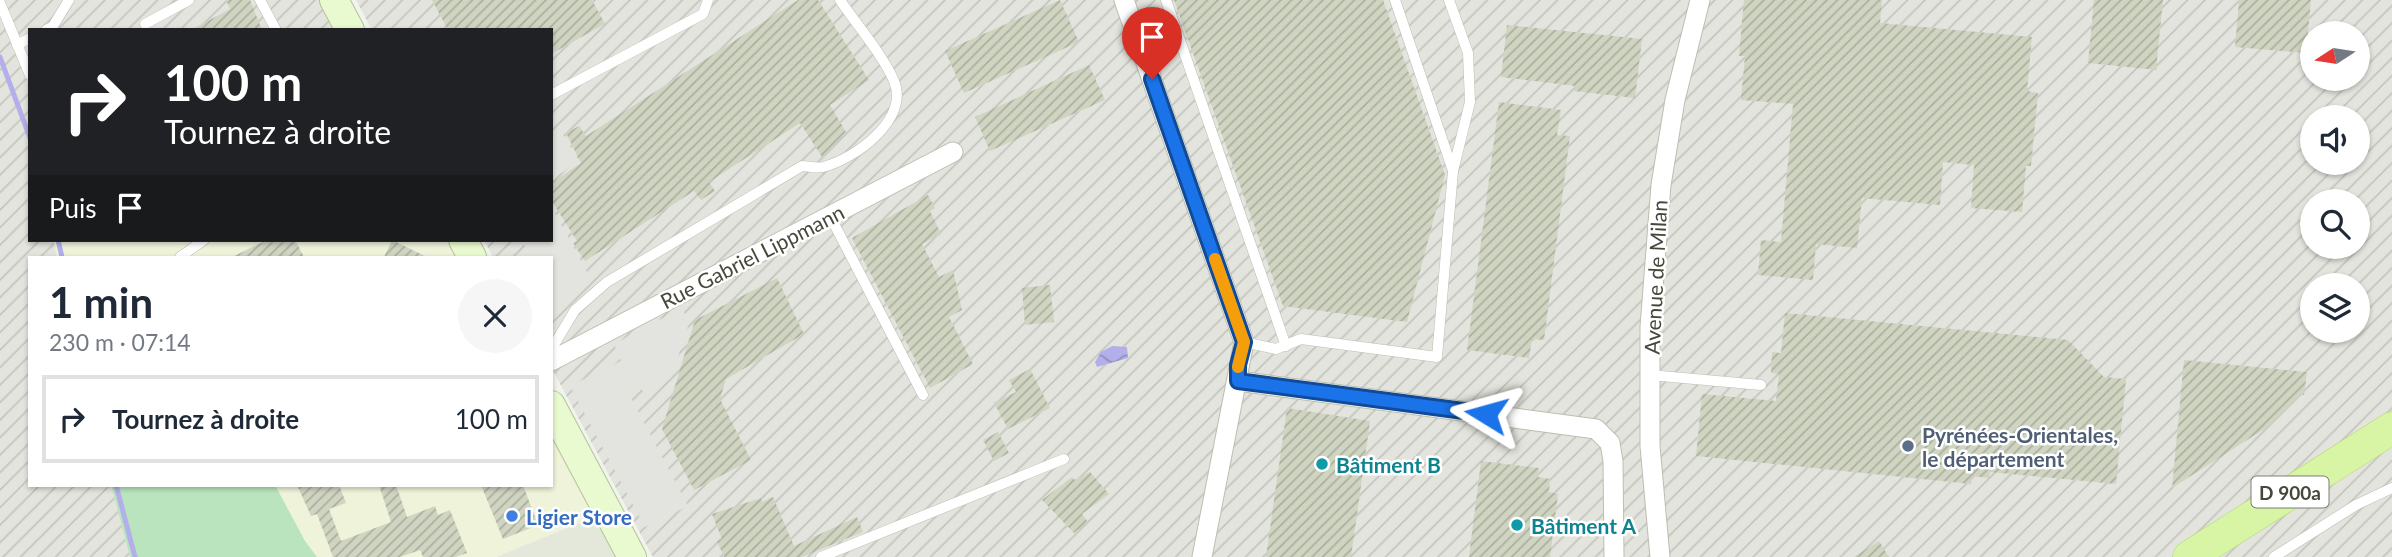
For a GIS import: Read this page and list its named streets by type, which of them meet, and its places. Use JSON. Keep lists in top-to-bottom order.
{
  "streets": {
    "main road": ["D 900a"],
    "street": ["Rue Gabriel Lippmann", "Avenue de Milan"]
  },
  "places": [
    "Pyrénées-Orientales, le département",
    "Bâtiment B",
    "Ligier Store",
    "Bâtiment A"
  ],
  "north": "left",
  "page": {
    "turn": ["100 m", "Tournez à droite"],
    "then": "Puis",
    "heading": ["1 min", "230 m · 07:14"],
    "list": [
      {
        "name": "Tournez à droite",
        "value": "100 m"
      }
    ]
  }
}
